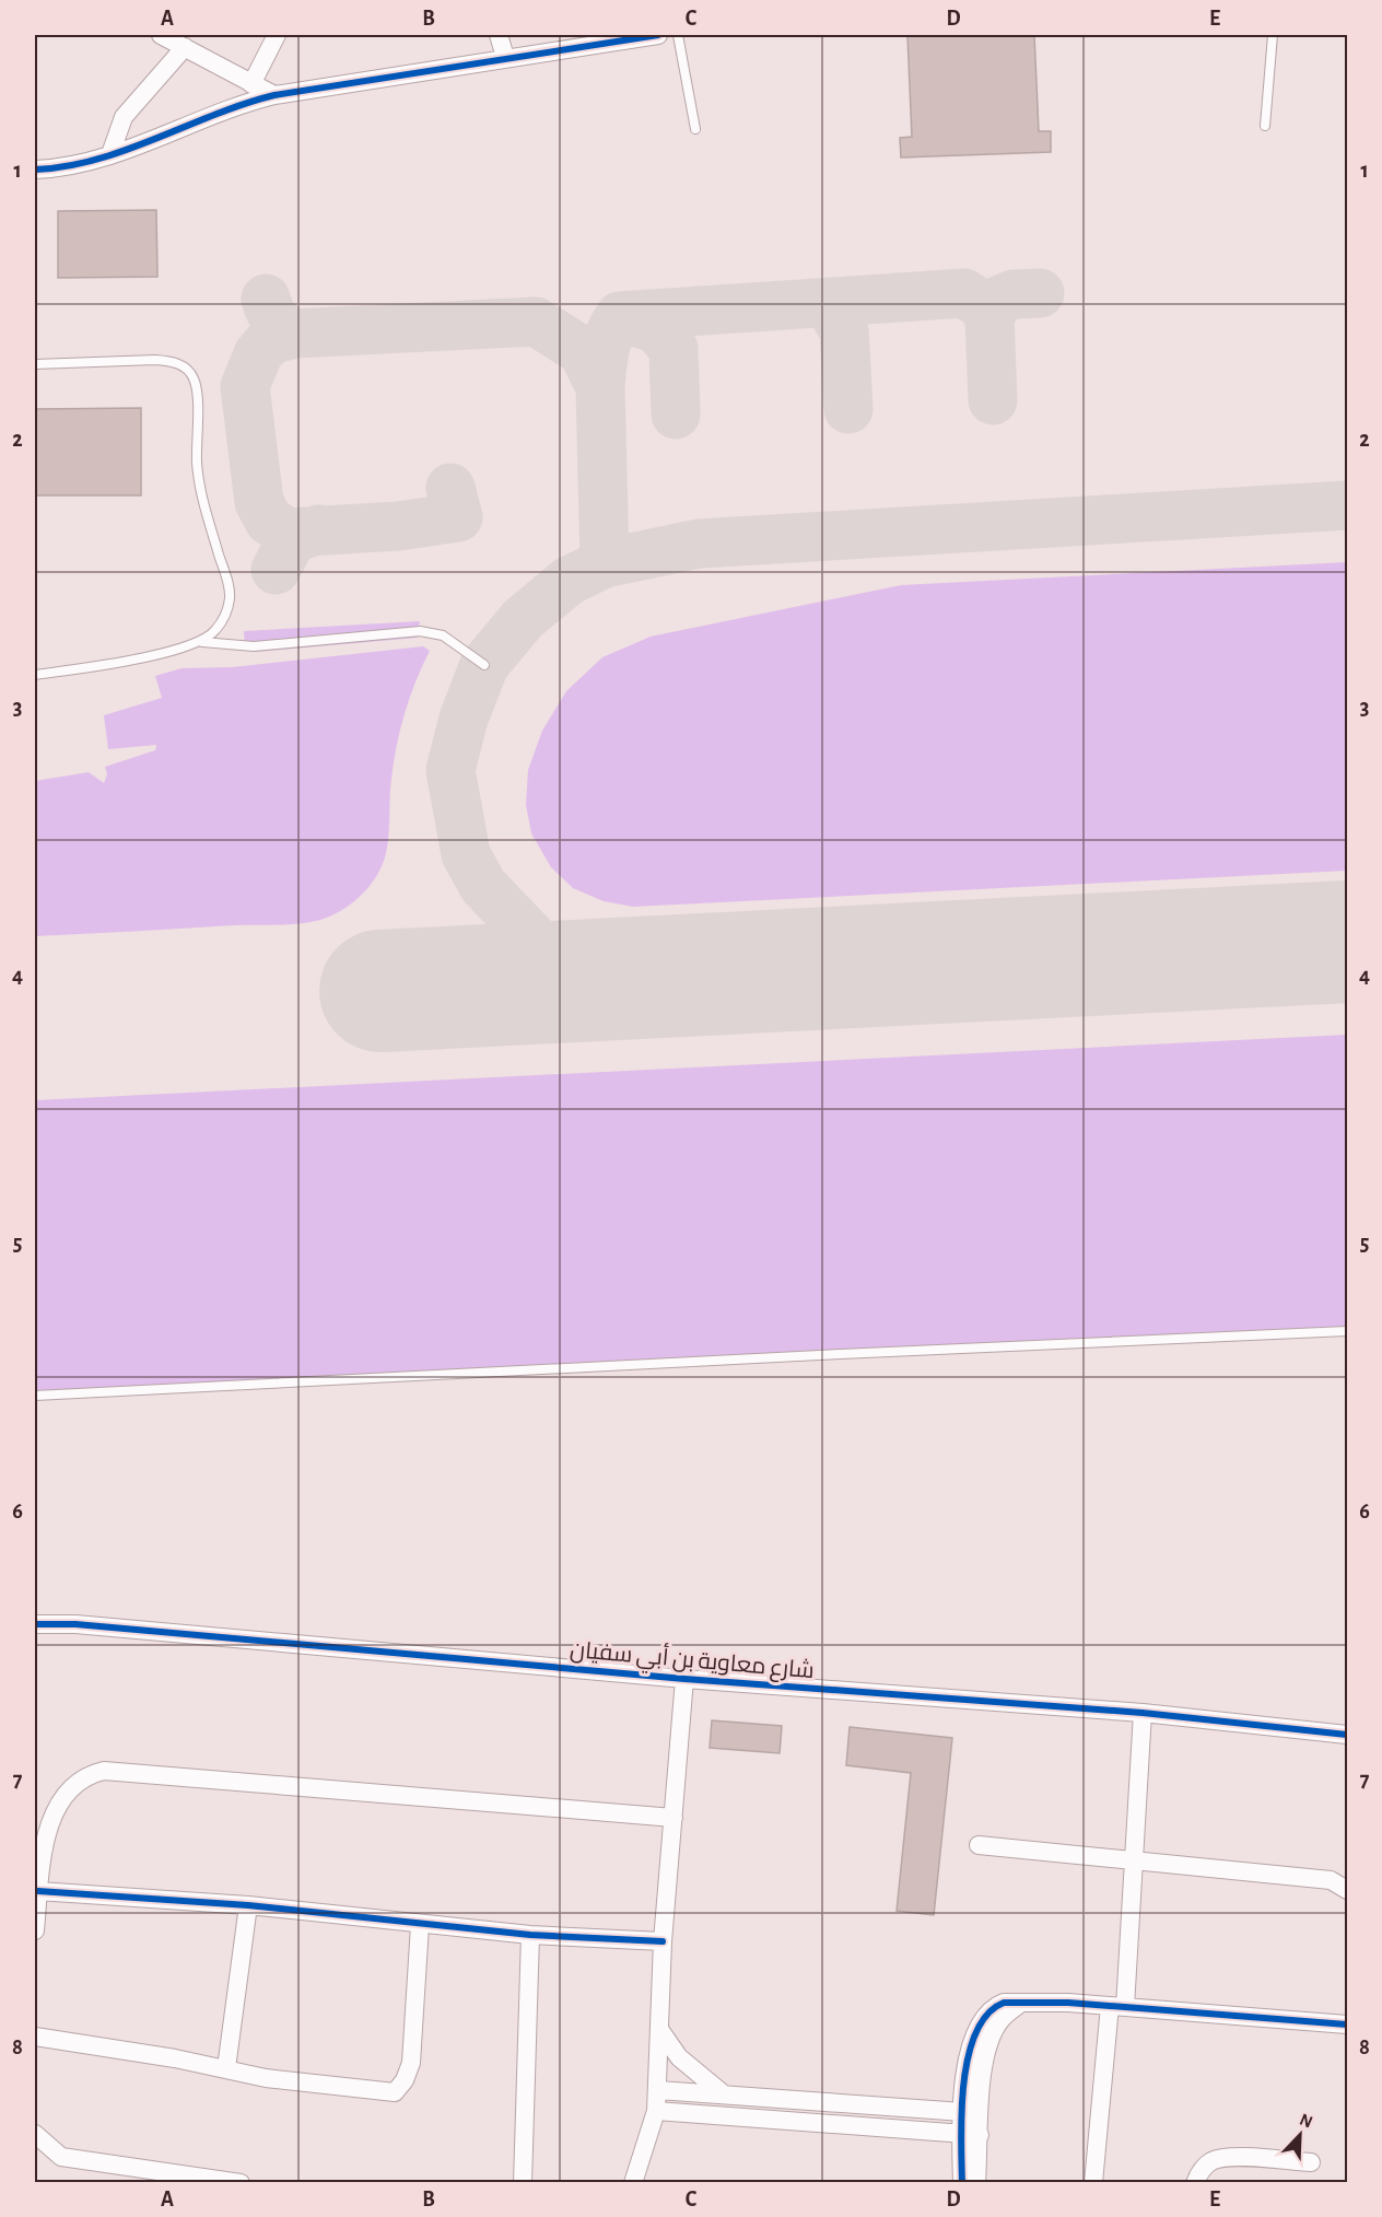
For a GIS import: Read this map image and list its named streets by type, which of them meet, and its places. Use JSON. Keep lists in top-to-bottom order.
{
  "streets": {
    "street": ["شارع معاوية بن أبي سفيان"]
  },
  "north": "top right",
  "grid": {
    "columns": [
      "A",
      "B",
      "C",
      "D",
      "E"
    ],
    "rows": [
      "1",
      "2",
      "3",
      "4",
      "5",
      "6",
      "7",
      "8"
    ]
  }
}
